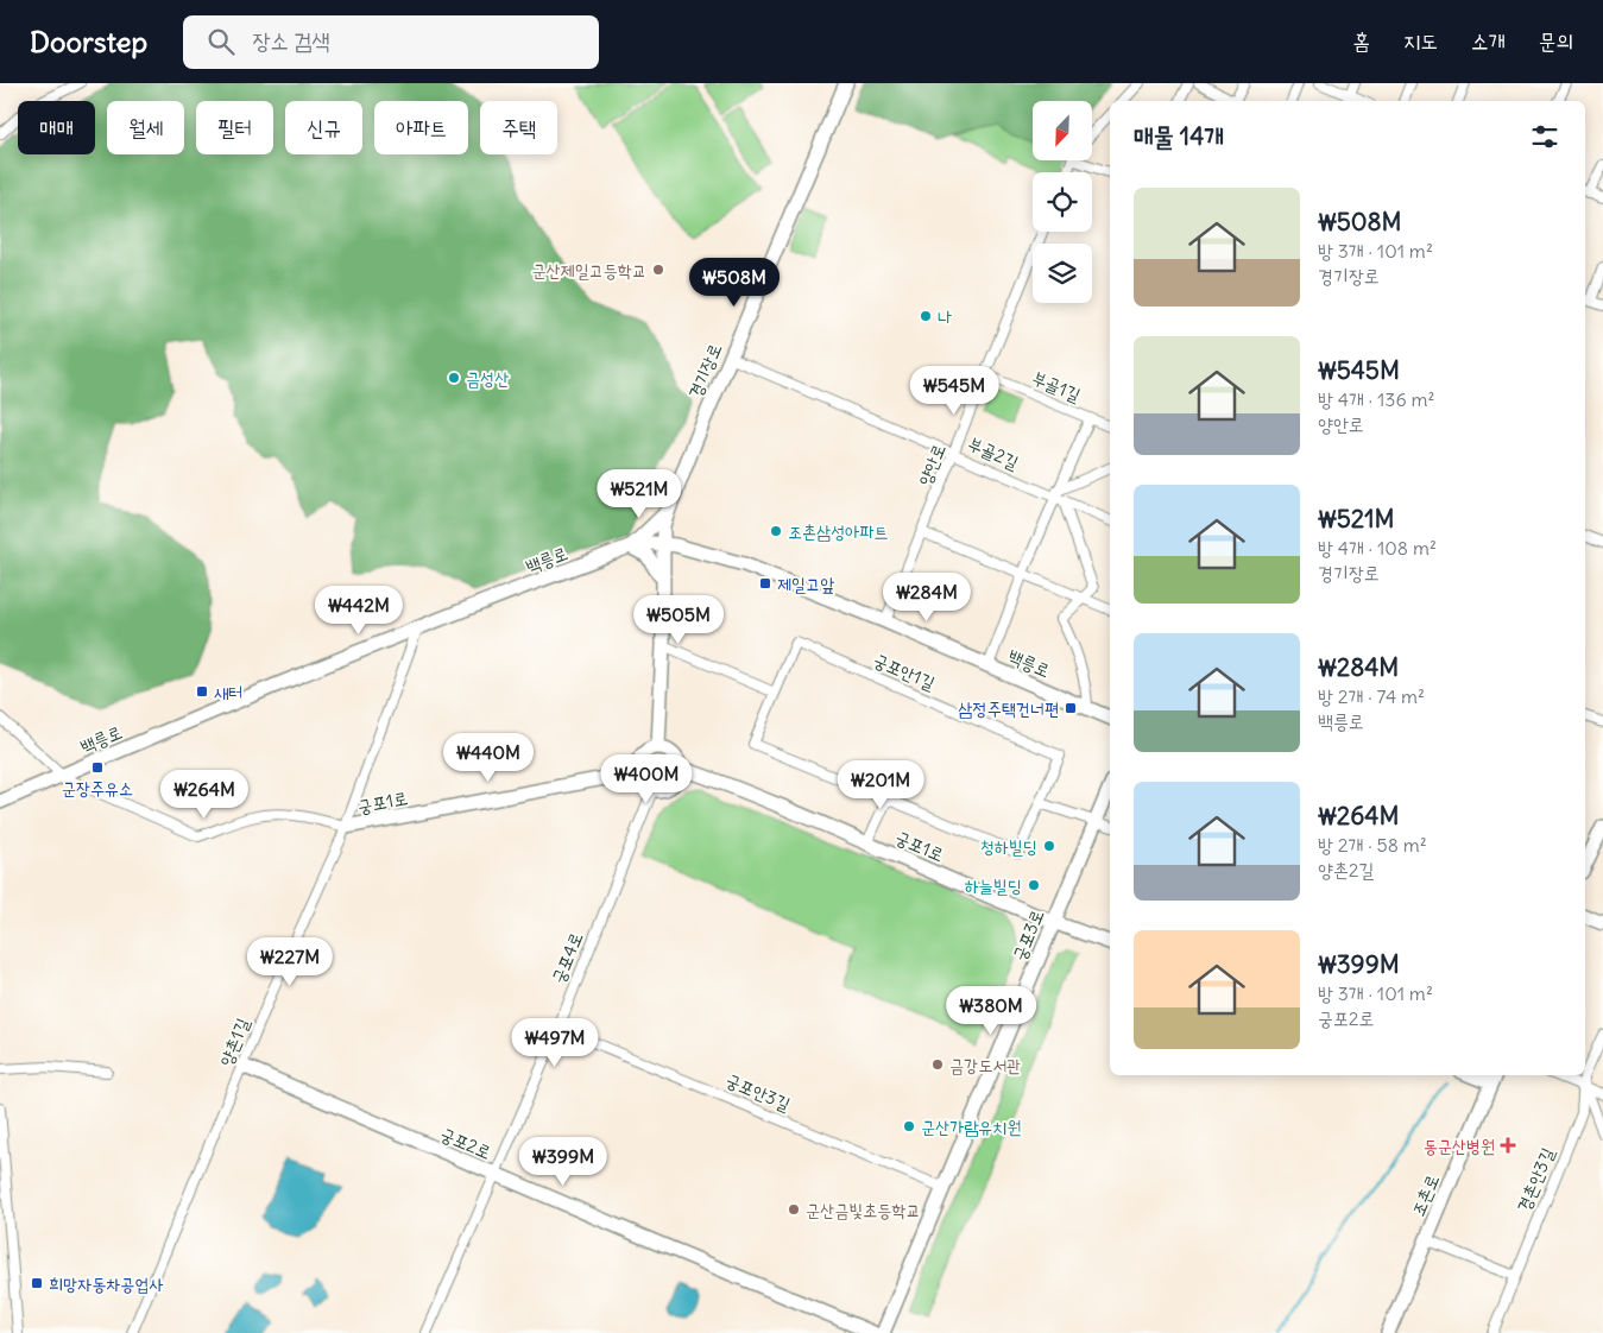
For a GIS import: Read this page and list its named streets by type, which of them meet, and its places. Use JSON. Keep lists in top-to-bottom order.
{
  "streets": {
    "street": [
      "경기장로",
      "부골1길",
      "부골2길",
      "양안로",
      "백릉로",
      "궁포안1길",
      "궁포1로",
      "궁포3로",
      "궁포4로",
      "양촌1길",
      "궁포안3길",
      "궁포2로",
      "경촌안3길",
      "조촌로"
    ]
  },
  "crossings": [
    ["경기장로", "부골2길"],
    ["경기장로", "백릉로"],
    ["부골1길", "양안로"],
    ["부골2길", "양안로"],
    ["양안로", "백릉로"],
    ["백릉로", "양촌1길"],
    ["궁포1로", "궁포3로"],
    ["궁포1로", "궁포4로"],
    ["궁포1로", "양촌1길"],
    ["궁포3로", "궁포안3길"],
    ["궁포4로", "궁포안3길"],
    ["궁포4로", "궁포2로"],
    ["양촌1길", "궁포2로"]
  ],
  "places": {
    "other": [
      "군산제일고등학교",
      "나",
      "금성산",
      "조촌삼성아파트",
      "청하빌딩",
      "하늘빌딩",
      "금강도서관",
      "군산가람유치원",
      "군산금빛초등학교"
    ],
    "transit": [
      "제일고앞",
      "새터",
      "삼정주택건너편",
      "군장주유소",
      "희망자동차공업사"
    ],
    "health": ["동군산병원"]
  },
  "north": "bottom left",
  "page": {
    "header": "Doorstep",
    "search": "장소 검색",
    "nav": [
      "홈",
      "지도",
      "소개",
      "문의"
    ],
    "chip": [
      "매매",
      "월세",
      "필터",
      "신규",
      "아파트",
      "주택"
    ],
    "heading": "매물 14개",
    "list": [
      {
        "name": "₩508M",
        "note": "방 3개 · 101 m² · 경기장로"
      },
      {
        "name": "₩545M",
        "note": "방 4개 · 136 m² · 양안로"
      },
      {
        "name": "₩521M",
        "note": "방 4개 · 108 m² · 경기장로"
      },
      {
        "name": "₩284M",
        "note": "방 2개 · 74 m² · 백릉로"
      },
      {
        "name": "₩264M",
        "note": "방 2개 · 58 m² · 양촌2길"
      },
      {
        "name": "₩399M",
        "note": "방 3개 · 101 m² · 궁포2로"
      }
    ],
    "price": [
      "₩508M",
      "₩545M",
      "₩521M",
      "₩284M",
      "₩442M",
      "₩505M",
      "₩440M",
      "₩400M",
      "₩201M",
      "₩264M",
      "₩227M",
      "₩380M",
      "₩497M",
      "₩399M"
    ]
  }
}
